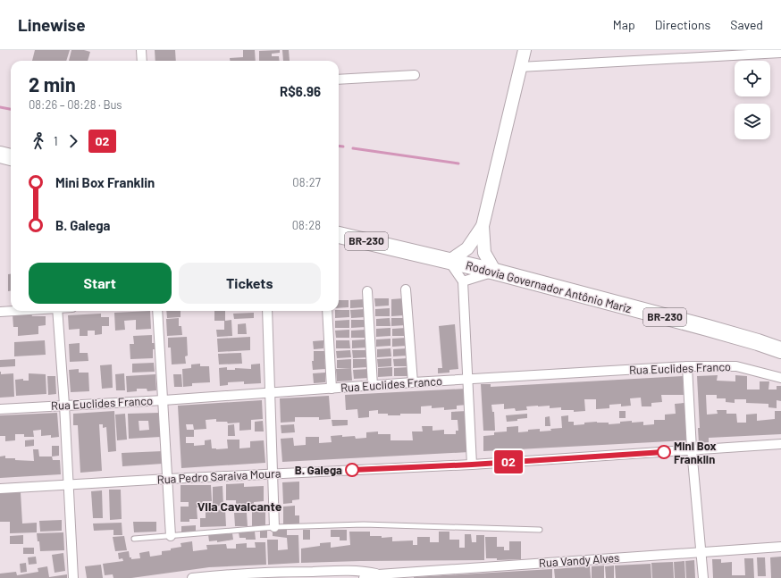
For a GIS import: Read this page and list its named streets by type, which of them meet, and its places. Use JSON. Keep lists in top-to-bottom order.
{
  "streets": {
    "highway": ["BR-230", "Rodovia Governador Antônio Mariz"],
    "street": ["Rua Euclides Franco", "Rua Pedro Saraiva Moura", "Rua Vandy Alves"]
  },
  "districts": ["Vila Cavalcante"],
  "places": ["Mini Box Franklin", "B. Galega"],
  "lines": ["bus line 02"],
  "page": {
    "header": "Linewise",
    "nav": ["Map", "Directions", "Saved"],
    "on_map": "02",
    "heading": ["2 min", "08:26 – 08:28 · Bus", "R$6.96"],
    "legs": ["1", "02"],
    "list": [
      {
        "name": "Mini Box Franklin",
        "value": "08:27"
      },
      {
        "name": "B. Galega",
        "value": "08:28"
      }
    ],
    "buttons": ["Start", "Tickets"]
  }
}
